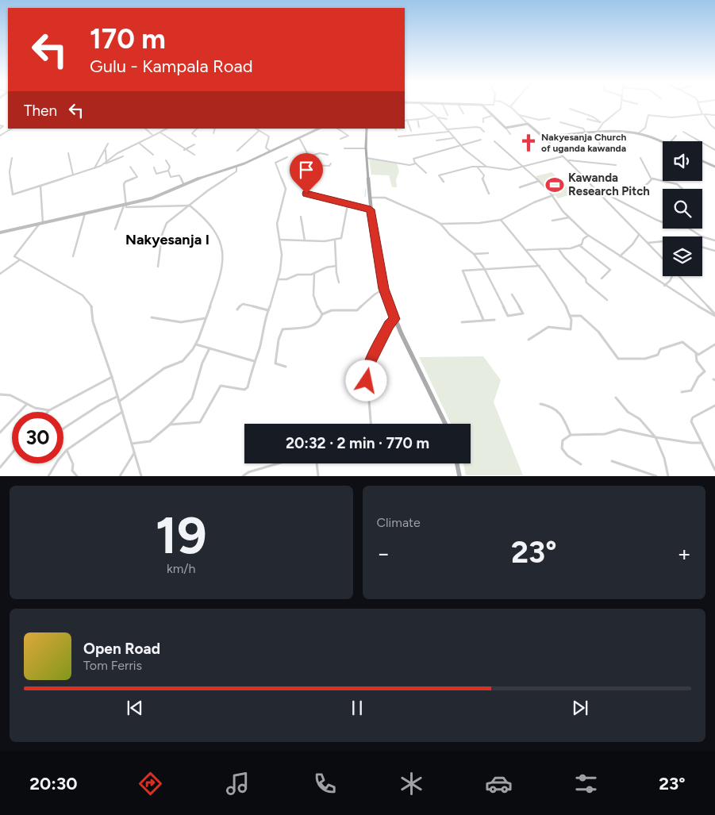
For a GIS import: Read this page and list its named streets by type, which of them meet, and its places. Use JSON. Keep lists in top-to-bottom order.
{
  "districts": ["Nakyesanja I"],
  "places": {
    "church": ["Nakyesanja Church of uganda kawanda"],
    "sports": ["Kawanda Research Pitch"]
  },
  "page": {
    "turn": ["170 m", "Gulu - Kampala Road"],
    "then": "Then",
    "limit": "30",
    "trip": "20:32 · 2 min · 770 m",
    "tile": [
      ["19", "km/h"],
      "Climate"
    ],
    "heat": ["−", "23°", "+"],
    "song": ["Open Road", "Tom Ferris"],
    "tabs": ["20:30", "23°"]
  }
}
